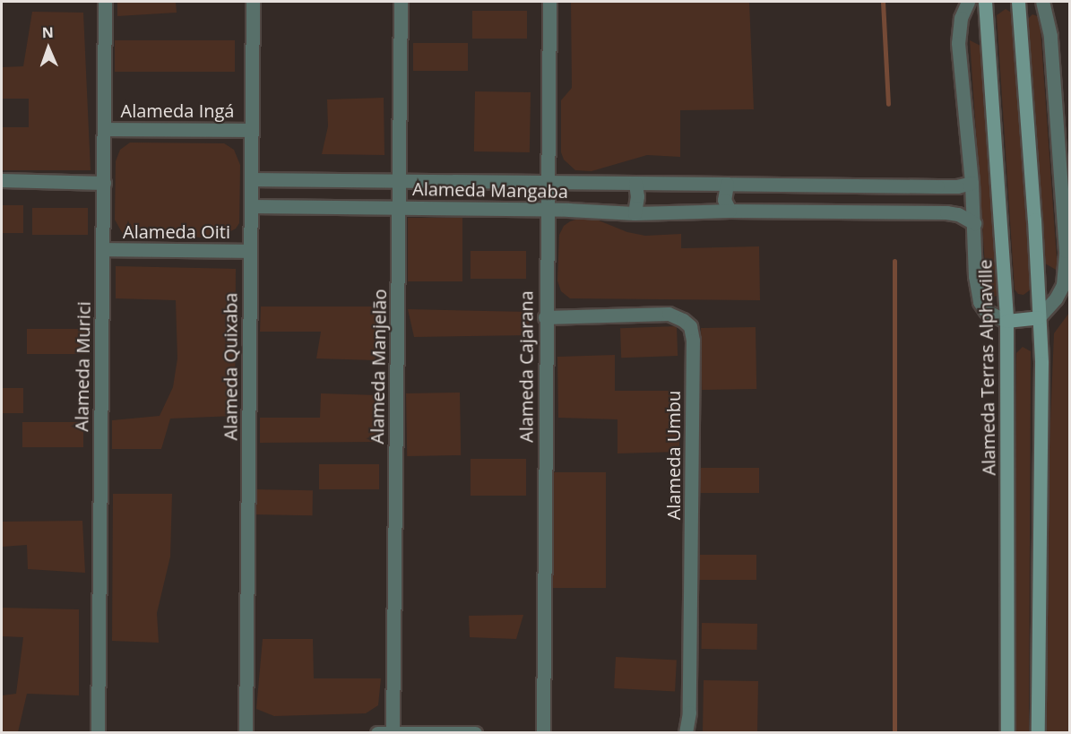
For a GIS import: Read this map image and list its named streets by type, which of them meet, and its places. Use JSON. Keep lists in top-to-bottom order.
{
  "streets": {
    "street": [
      "Alameda Ingá",
      "Alameda Mangaba",
      "Alameda Oiti",
      "Alameda Murici",
      "Alameda Quixaba",
      "Alameda Manjelão",
      "Alameda Cajarana",
      "Alameda Terras Alphaville",
      "Alameda Umbu"
    ]
  },
  "crossings": [
    ["Alameda Ingá", "Alameda Murici"],
    ["Alameda Ingá", "Alameda Quixaba"],
    ["Alameda Mangaba", "Alameda Quixaba"],
    ["Alameda Mangaba", "Alameda Manjelão"],
    ["Alameda Mangaba", "Alameda Cajarana"],
    ["Alameda Oiti", "Alameda Murici"],
    ["Alameda Oiti", "Alameda Quixaba"],
    ["Alameda Cajarana", "Alameda Umbu"]
  ],
  "north": "top"
}
